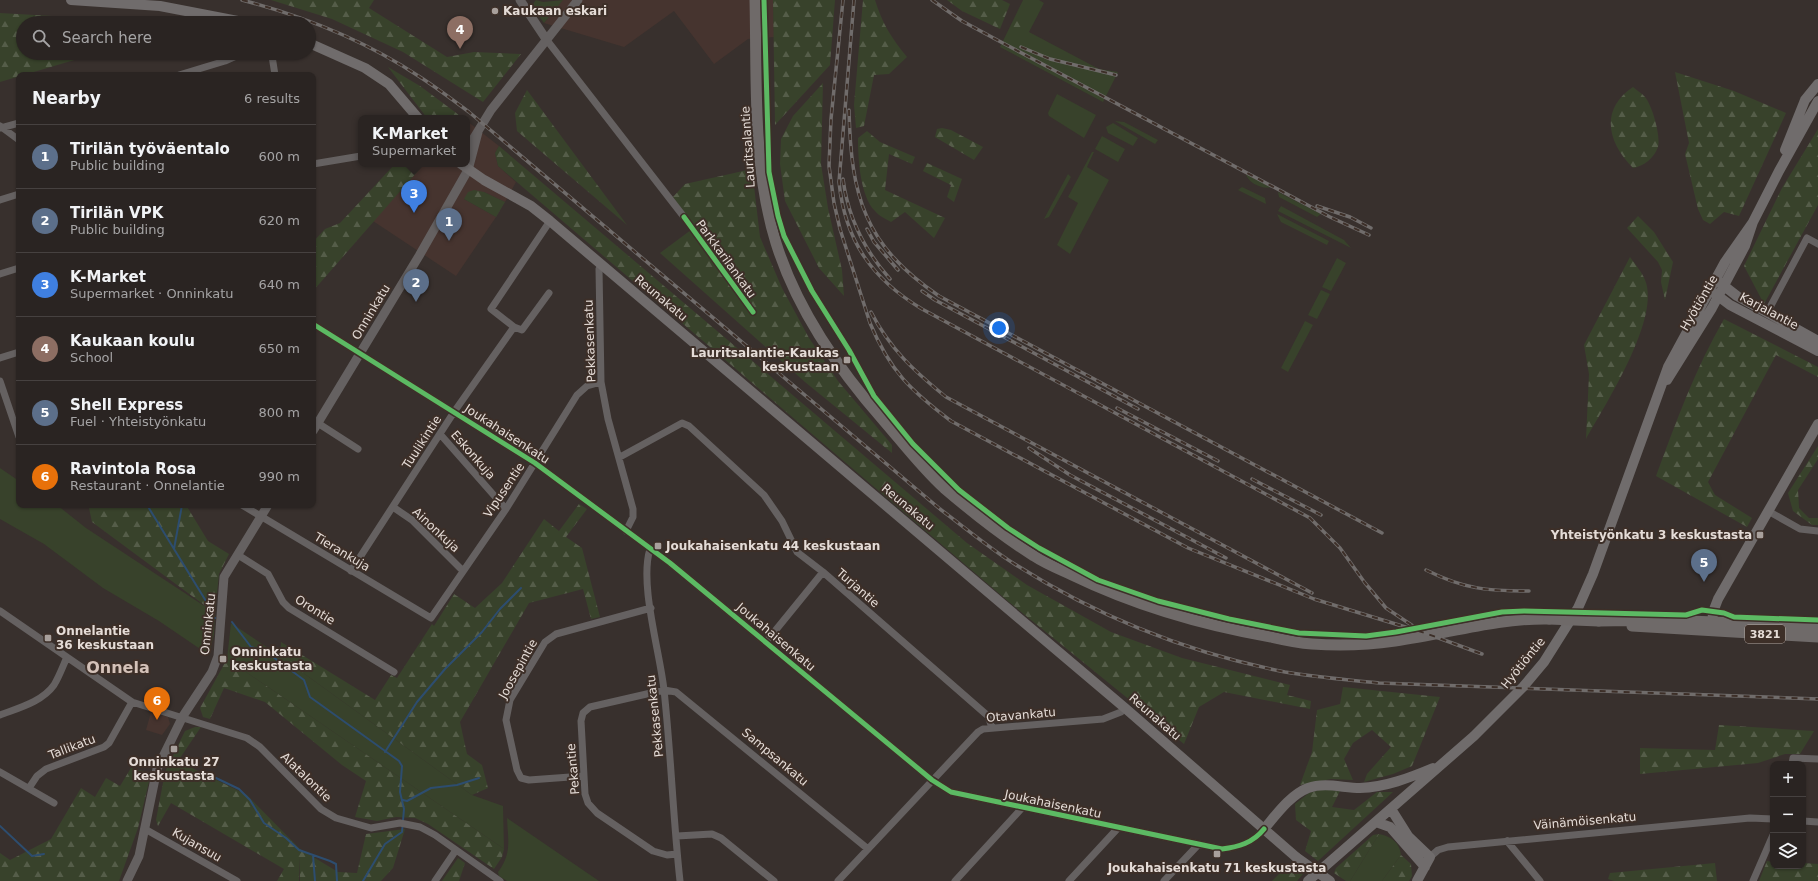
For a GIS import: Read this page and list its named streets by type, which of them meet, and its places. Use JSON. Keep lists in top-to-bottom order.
{
  "streets": {
    "main road": [
      "Lauritsalantie",
      "Reunakatu",
      "Hyötiöntie",
      "Karjalantie",
      "3821"
    ],
    "street": [
      "Parkkarilankatu",
      "Onninkatu",
      "Pekkasenkatu",
      "Joukahaisenkatu",
      "Tuulikintie",
      "Eskonkuja",
      "Vipusentie",
      "Ainonkuja",
      "Tierankuja",
      "Turjantie",
      "Orontie",
      "Joosepintie",
      "Otavankatu",
      "Tallikatu",
      "Sampsankatu",
      "Pekantie",
      "Alatalontie",
      "Väinämöisenkatu",
      "Kujansuu"
    ]
  },
  "crossings": [
    ["Reunakatu", "Pekkasenkatu"],
    ["Reunakatu", "Joukahaisenkatu"],
    ["Reunakatu", "Otavankatu"],
    ["Hyötiöntie", "Karjalantie"],
    ["Onninkatu", "Joukahaisenkatu"],
    ["Onninkatu", "Tierankuja"],
    ["Onninkatu", "Orontie"],
    ["Onninkatu", "Alatalontie"],
    ["Onninkatu", "Kujansuu"],
    ["Pekkasenkatu", "Joukahaisenkatu"],
    ["Pekkasenkatu", "Vipusentie"],
    ["Pekkasenkatu", "Turjantie"],
    ["Pekkasenkatu", "Joosepintie"],
    ["Pekkasenkatu", "Sampsankatu"],
    ["Pekkasenkatu", "Pekantie"],
    ["Joukahaisenkatu", "Tuulikintie"],
    ["Joukahaisenkatu", "Vipusentie"],
    ["Joukahaisenkatu", "Otavankatu"],
    ["Tuulikintie", "Eskonkuja"],
    ["Tuulikintie", "Ainonkuja"],
    ["Tuulikintie", "Tierankuja"],
    ["Eskonkuja", "Vipusentie"],
    ["Vipusentie", "Ainonkuja"],
    ["Vipusentie", "Tierankuja"],
    ["Turjantie", "Otavankatu"],
    ["Joosepintie", "Pekantie"],
    ["Otavankatu", "Sampsankatu"],
    ["Tallikatu", "Alatalontie"],
    ["Sampsankatu", "Pekantie"]
  ],
  "districts": ["Onnela"],
  "places": {
    "other": ["Kaukaan eskari"],
    "transit": [
      "Lauritsalantie-Kaukas keskustaan",
      "Yhteistyönkatu 3 keskustasta",
      "Joukahaisenkatu 44 keskustaan",
      "Onnelantie 36 keskustaan",
      "Onninkatu keskustasta",
      "Onninkatu 27 keskustasta",
      "Joukahaisenkatu 71 keskustasta"
    ]
  },
  "page": {
    "pins": [
      "4",
      "3",
      "1",
      "2",
      "5",
      "6"
    ],
    "search": "Search here",
    "heading": ["Nearby", "6 results"],
    "popup": ["K-Market", "Supermarket"],
    "list": [
      {
        "mark": "1",
        "name": "Tirilän työväentalo",
        "note": "Public building",
        "value": "600 m"
      },
      {
        "mark": "2",
        "name": "Tirilän VPK",
        "note": "Public building",
        "value": "620 m"
      },
      {
        "mark": "3",
        "name": "K-Market",
        "note": "Supermarket · Onninkatu",
        "value": "640 m"
      },
      {
        "mark": "4",
        "name": "Kaukaan koulu",
        "note": "School",
        "value": "650 m"
      },
      {
        "mark": "5",
        "name": "Shell Express",
        "note": "Fuel · Yhteistyönkatu",
        "value": "800 m"
      },
      {
        "mark": "6",
        "name": "Ravintola Rosa",
        "note": "Restaurant · Onnelantie",
        "value": "990 m"
      }
    ],
    "map_buttons": ["+", "−"]
  }
}
